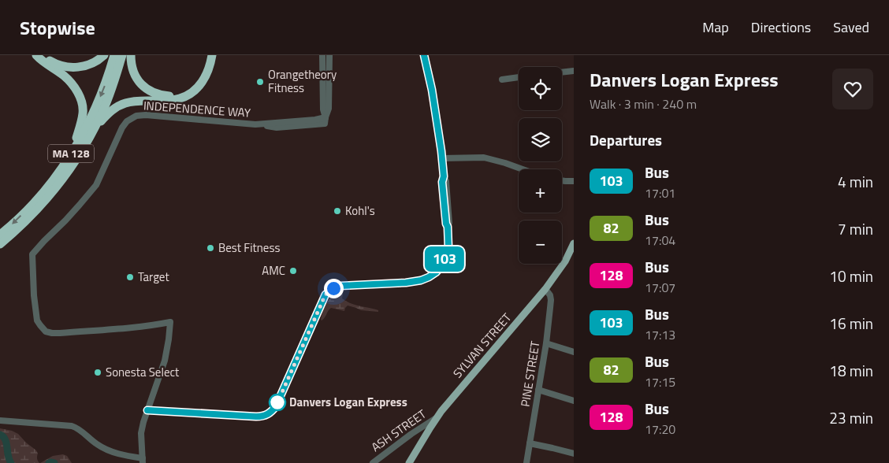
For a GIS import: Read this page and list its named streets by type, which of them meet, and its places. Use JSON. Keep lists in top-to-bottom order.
{
  "streets": {
    "highway": ["MA 128"],
    "main road": ["SYLVAN STREET"],
    "street": ["INDEPENDENCE WAY", "PINE STREET", "ASH STREET"]
  },
  "crossings": [
    ["SYLVAN STREET", "PINE STREET"],
    ["SYLVAN STREET", "ASH STREET"]
  ],
  "places": [
    "Orangetheory Fitness",
    "Kohl's",
    "Best Fitness",
    "AMC",
    "Target",
    "Sonesta Select",
    "Danvers Logan Express"
  ],
  "lines": ["bus line 103"],
  "page": {
    "header": "Stopwise",
    "nav": ["Map", "Directions", "Saved"],
    "on_map": "103",
    "heading": [
      ["Danvers Logan Express", "Walk · 3 min · 240 m"],
      "Departures"
    ],
    "map_buttons": ["+", "−"],
    "list": [
      {
        "mark": "103",
        "name": "Bus",
        "note": "17:01",
        "value": "4 min"
      },
      {
        "mark": "82",
        "name": "Bus",
        "note": "17:04",
        "value": "7 min"
      },
      {
        "mark": "128",
        "name": "Bus",
        "note": "17:07",
        "value": "10 min"
      },
      {
        "mark": "103",
        "name": "Bus",
        "note": "17:13",
        "value": "16 min"
      },
      {
        "mark": "82",
        "name": "Bus",
        "note": "17:15",
        "value": "18 min"
      },
      {
        "mark": "128",
        "name": "Bus",
        "note": "17:20",
        "value": "23 min"
      }
    ]
  }
}
